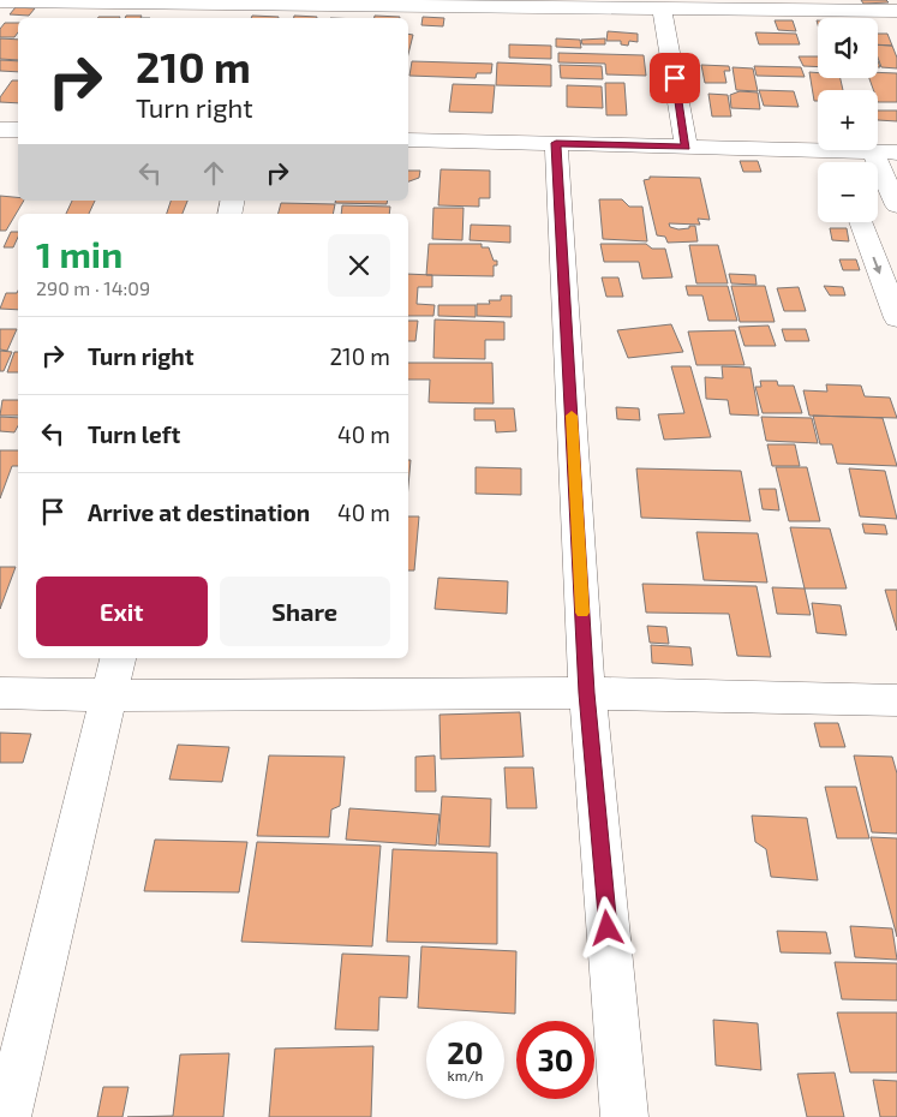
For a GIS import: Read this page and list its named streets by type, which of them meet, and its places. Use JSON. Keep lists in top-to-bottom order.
{
  "page": {
    "map_buttons": ["+", "−"],
    "turn": ["210 m", "Turn right"],
    "heading": ["1 min", "290 m · 14:09"],
    "list": [
      {
        "name": "Turn right",
        "value": "210 m"
      },
      {
        "name": "Turn left",
        "value": "40 m"
      },
      {
        "name": "Arrive at destination",
        "value": "40 m"
      }
    ],
    "buttons": ["Exit", "Share"],
    "speed": "20 km/h",
    "limit": "30"
  }
}
